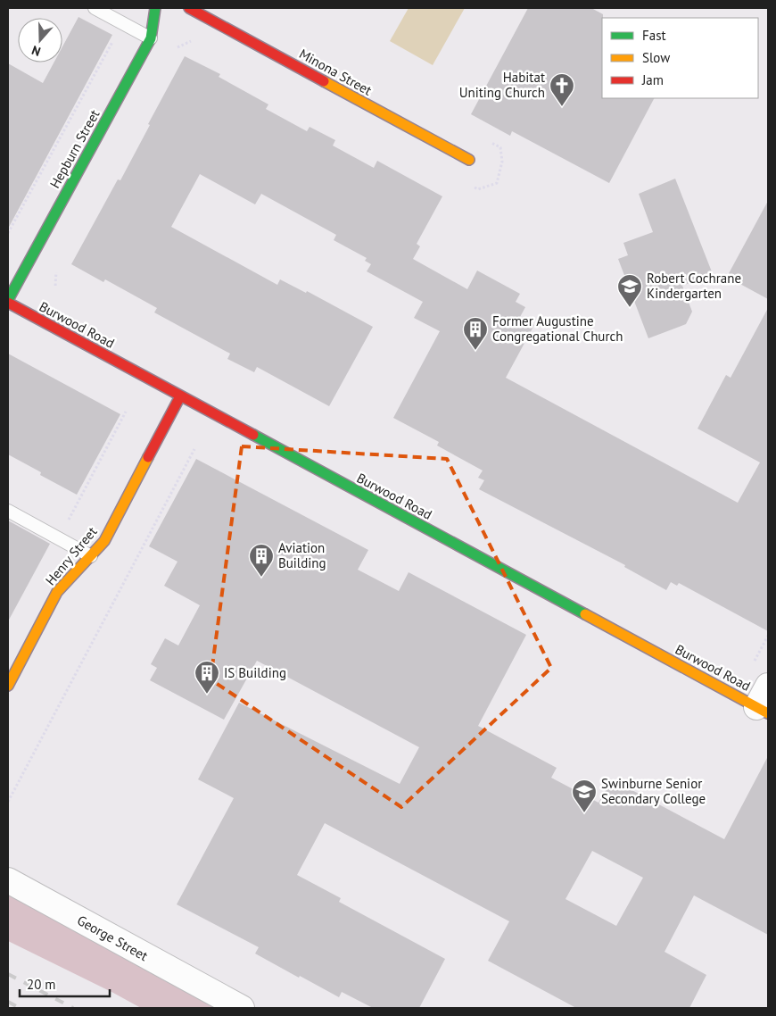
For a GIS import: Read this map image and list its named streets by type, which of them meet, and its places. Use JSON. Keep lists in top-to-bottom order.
{
  "streets": {
    "street": [
      "Minona Street",
      "Hepburn Street",
      "Burwood Road",
      "Henry Street",
      "George Street"
    ]
  },
  "crossings": [
    ["Hepburn Street", "Burwood Road"],
    ["Burwood Road", "Henry Street"]
  ],
  "places": {
    "church": ["Habitat Uniting Church"],
    "school or university": ["Robert Cochrane Kindergarten", "Swinburne Senior Secondary College"],
    "building": ["Former Augustine Congregational Church", "Aviation Building", "IS Building"]
  },
  "legend": ["Fast", "Slow", "Jam"],
  "scale_bar": "20 m",
  "north": "bottom"
}
